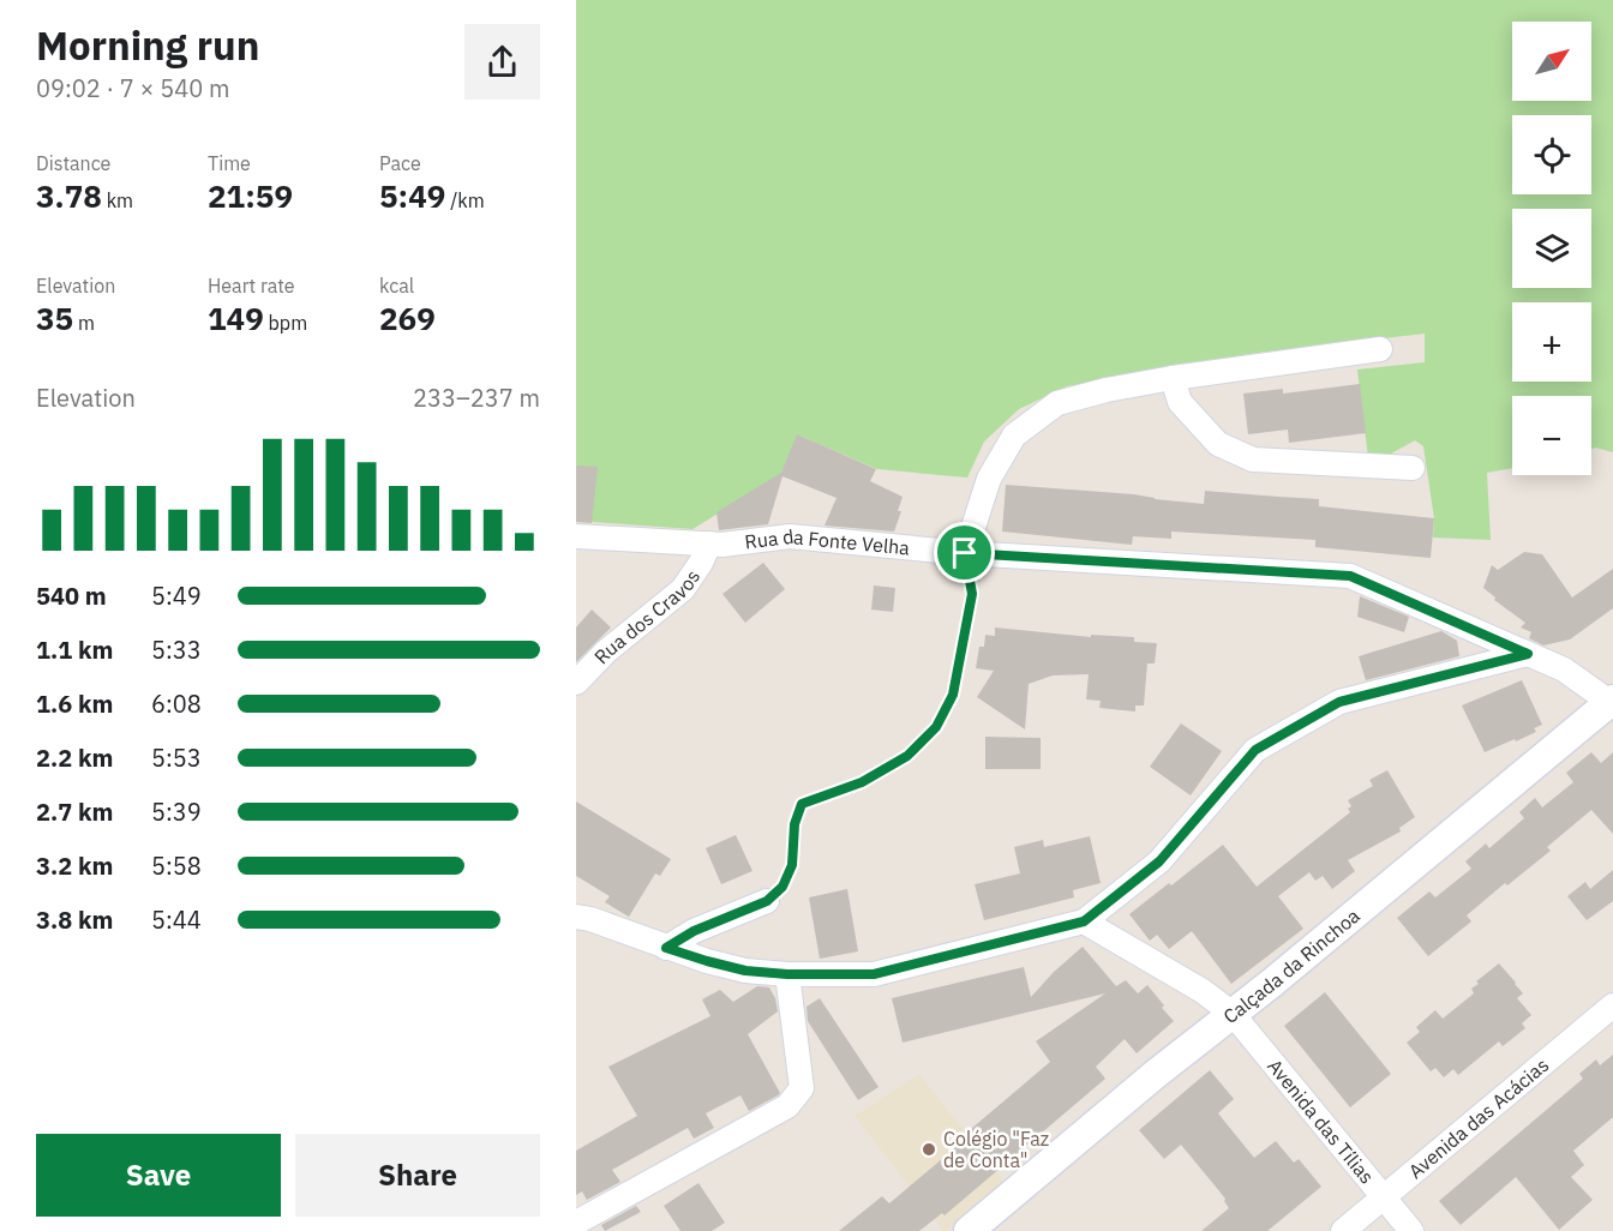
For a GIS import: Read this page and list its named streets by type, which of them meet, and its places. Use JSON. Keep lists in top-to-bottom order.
{
  "streets": {
    "street": [
      "Rua da Fonte Velha",
      "Rua dos Cravos",
      "Calçada da Rinchoa",
      "Avenida das Acácias",
      "Avenida das Tílias"
    ]
  },
  "crossings": [
    ["Rua da Fonte Velha", "Rua dos Cravos"],
    ["Rua da Fonte Velha", "Calçada da Rinchoa"],
    ["Calçada da Rinchoa", "Avenida das Tílias"],
    ["Avenida das Acácias", "Avenida das Tílias"]
  ],
  "places": ["Colégio \"Faz de Conta\""],
  "north": "top right",
  "page": {
    "heading": ["Morning run", "09:02 · 7 × 540 m"],
    "map_buttons": ["+", "−"],
    "stats": [
      ["Distance", "3.78 km"],
      ["Time", "21:59"],
      ["Pace", "5:49 /km"],
      ["Elevation", "35 m"],
      ["Heart rate", "149 bpm"],
      ["kcal", "269"]
    ],
    "chart": ["Elevation", "233–237 m"],
    "list": [
      {
        "name": "540 m",
        "note": "5:49"
      },
      {
        "name": "1.1 km",
        "note": "5:33"
      },
      {
        "name": "1.6 km",
        "note": "6:08"
      },
      {
        "name": "2.2 km",
        "note": "5:53"
      },
      {
        "name": "2.7 km",
        "note": "5:39"
      },
      {
        "name": "3.2 km",
        "note": "5:58"
      },
      {
        "name": "3.8 km",
        "note": "5:44"
      }
    ],
    "buttons": ["Save", "Share"]
  }
}
